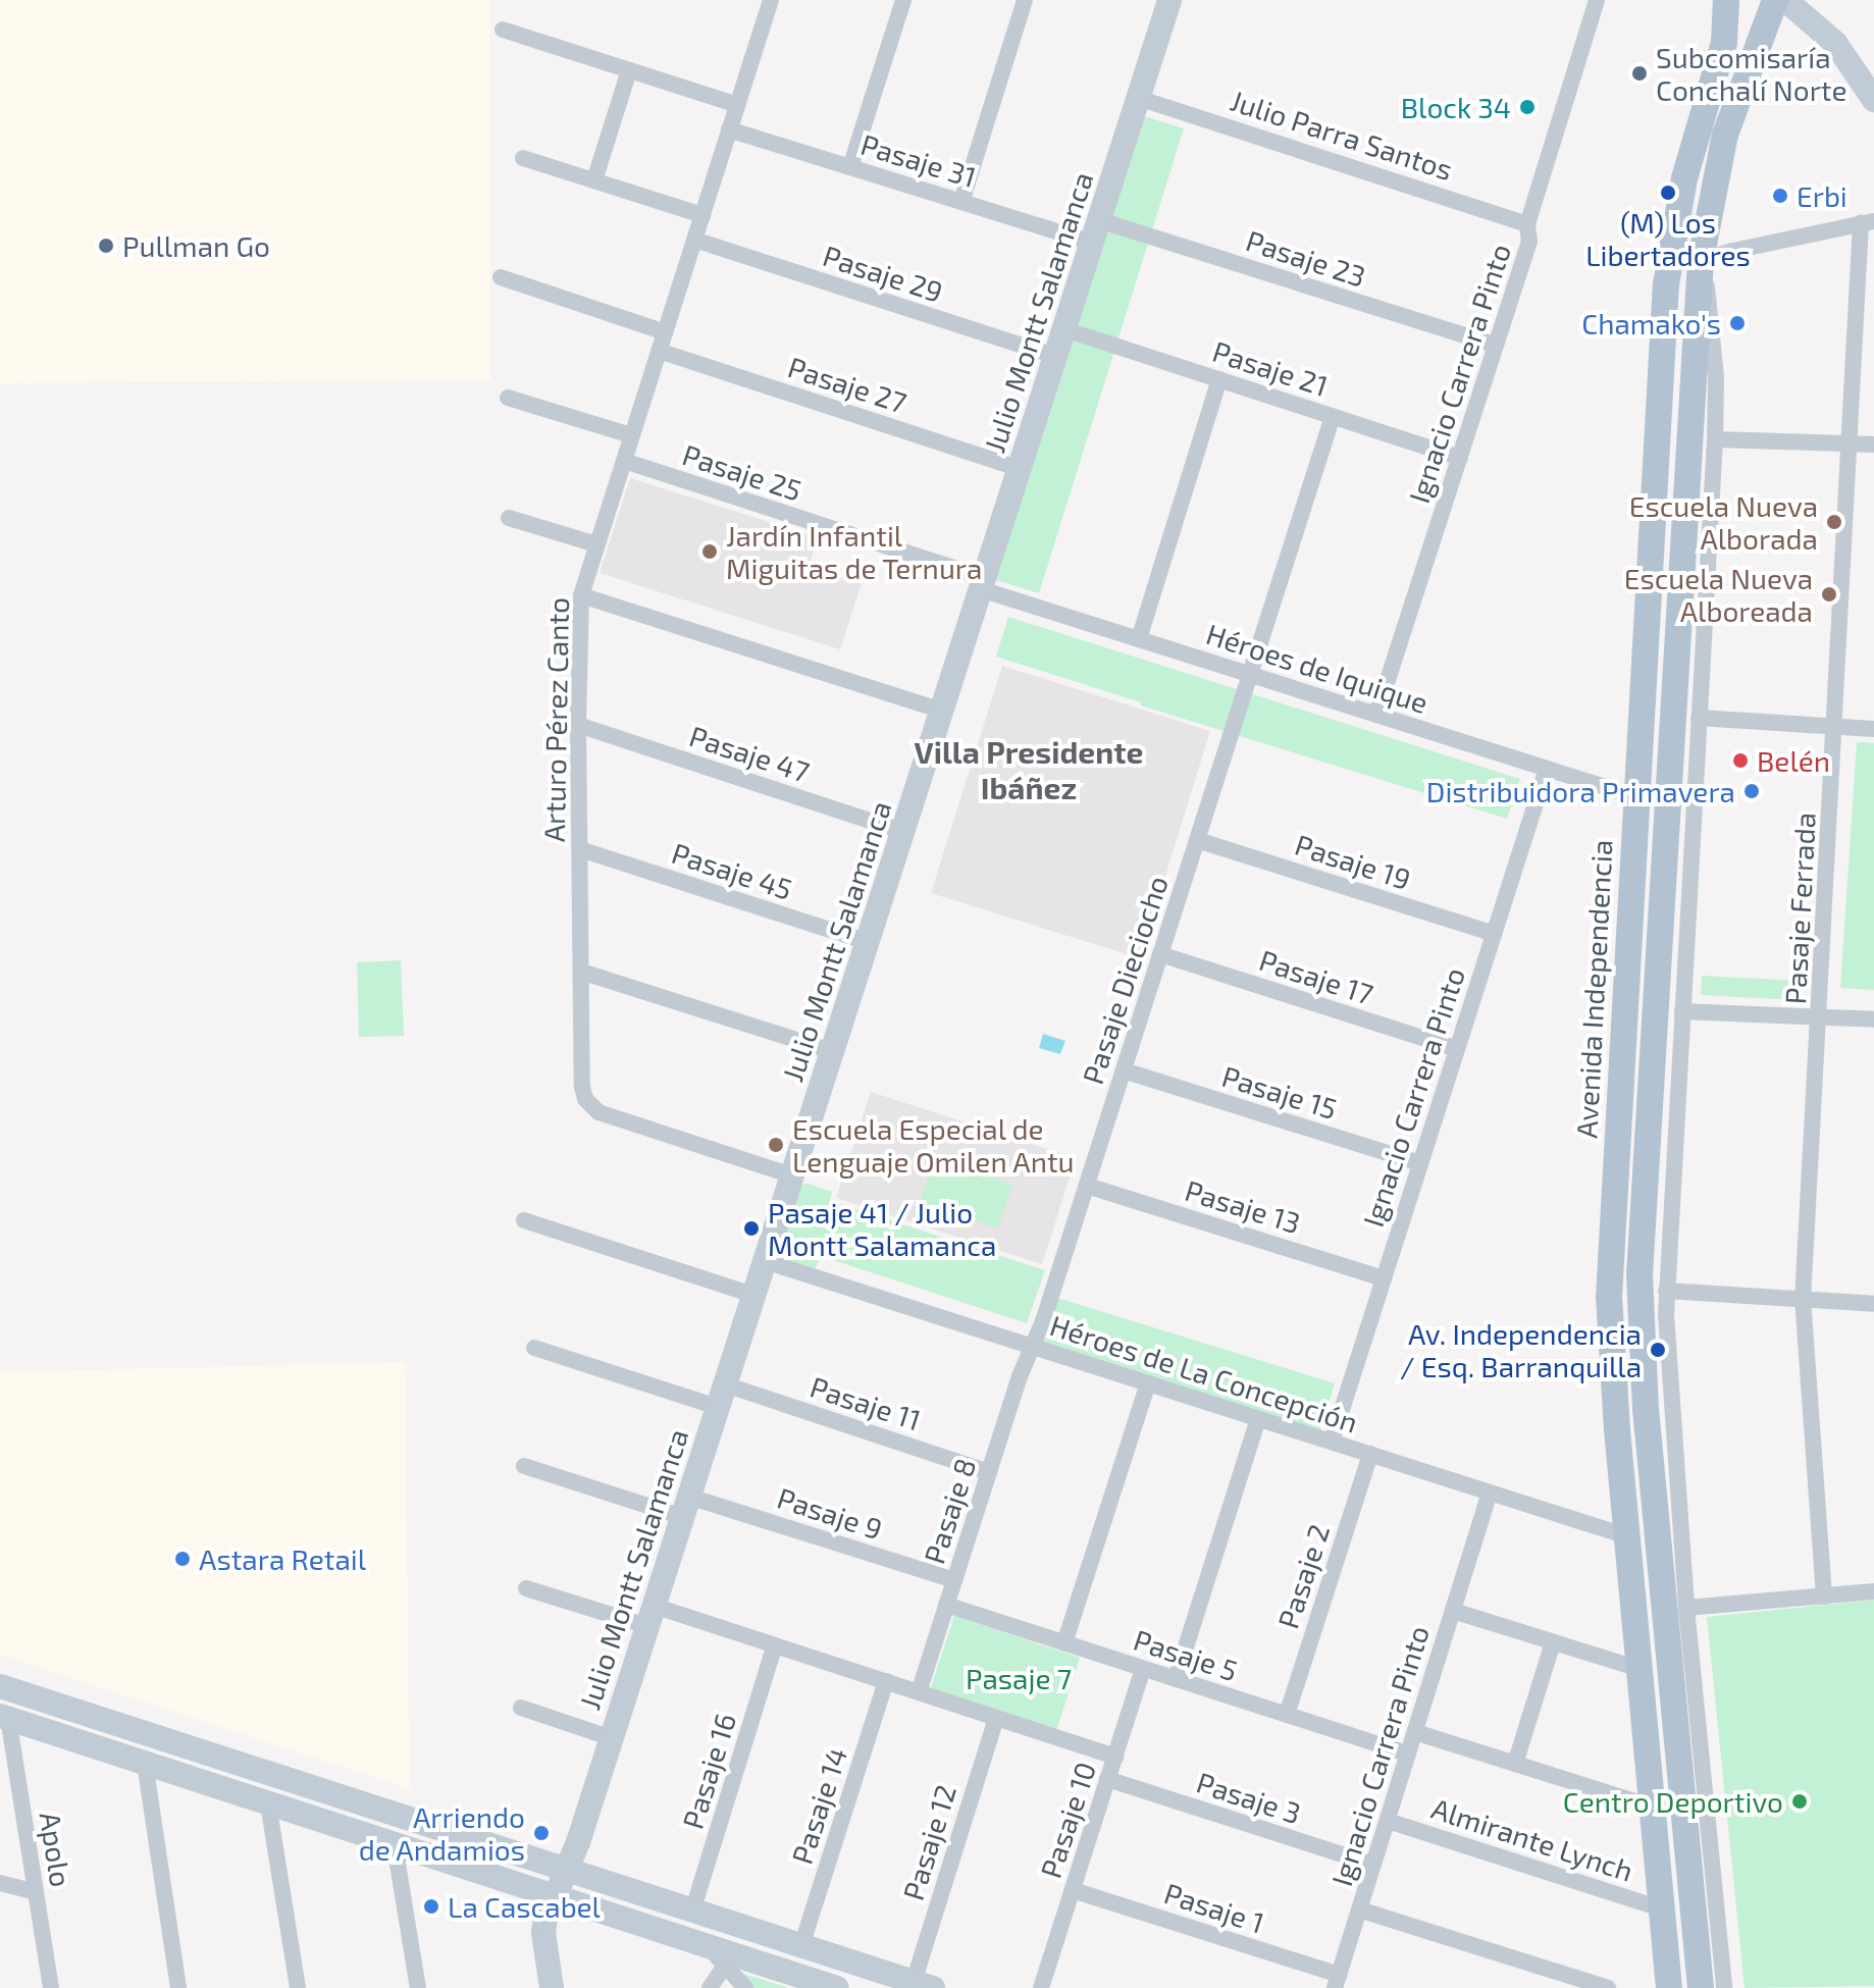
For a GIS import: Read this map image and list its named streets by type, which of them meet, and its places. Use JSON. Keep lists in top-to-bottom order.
{
  "streets": {
    "main road": ["Avenida Independencia"],
    "street": [
      "Julio Parra Santos",
      "Pasaje 31",
      "Pasaje 23",
      "Pasaje 29",
      "Julio Montt Salamanca",
      "Pasaje 21",
      "Ignacio Carrera Pinto",
      "Pasaje 27",
      "Pasaje 25",
      "Héroes de Iquique",
      "Arturo Pérez Canto",
      "Pasaje 47",
      "Pasaje 19",
      "Pasaje 45",
      "Pasaje Ferrada",
      "Pasaje 17",
      "Pasaje Dieciocho",
      "Pasaje 15",
      "Pasaje 13",
      "Héroes de La Concepción",
      "Pasaje 11",
      "Pasaje 8",
      "Pasaje 9",
      "Pasaje 2",
      "Pasaje 5",
      "Pasaje 16",
      "Pasaje 3",
      "Pasaje 14",
      "Pasaje 10",
      "Almirante Lynch",
      "Pasaje 12",
      "Apolo",
      "Pasaje 1"
    ]
  },
  "crossings": [
    ["Julio Parra Santos", "Julio Montt Salamanca"],
    ["Julio Parra Santos", "Ignacio Carrera Pinto"],
    ["Pasaje 31", "Pasaje 23"],
    ["Pasaje 31", "Julio Montt Salamanca"],
    ["Pasaje 31", "Arturo Pérez Canto"],
    ["Pasaje 23", "Julio Montt Salamanca"],
    ["Pasaje 23", "Ignacio Carrera Pinto"],
    ["Pasaje 29", "Julio Montt Salamanca"],
    ["Pasaje 29", "Arturo Pérez Canto"],
    ["Julio Montt Salamanca", "Pasaje 21"],
    ["Julio Montt Salamanca", "Pasaje 27"],
    ["Julio Montt Salamanca", "Pasaje 25"],
    ["Julio Montt Salamanca", "Héroes de Iquique"],
    ["Julio Montt Salamanca", "Arturo Pérez Canto"],
    ["Julio Montt Salamanca", "Pasaje 47"],
    ["Julio Montt Salamanca", "Pasaje 45"],
    ["Julio Montt Salamanca", "Héroes de La Concepción"],
    ["Julio Montt Salamanca", "Pasaje 11"],
    ["Julio Montt Salamanca", "Pasaje 9"],
    ["Pasaje 21", "Ignacio Carrera Pinto"],
    ["Pasaje 21", "Pasaje Dieciocho"],
    ["Ignacio Carrera Pinto", "Héroes de Iquique"],
    ["Ignacio Carrera Pinto", "Pasaje 19"],
    ["Ignacio Carrera Pinto", "Pasaje 17"],
    ["Ignacio Carrera Pinto", "Pasaje 15"],
    ["Ignacio Carrera Pinto", "Pasaje 13"],
    ["Ignacio Carrera Pinto", "Héroes de La Concepción"],
    ["Ignacio Carrera Pinto", "Pasaje 5"],
    ["Ignacio Carrera Pinto", "Pasaje 3"],
    ["Ignacio Carrera Pinto", "Almirante Lynch"],
    ["Ignacio Carrera Pinto", "Pasaje 1"],
    ["Pasaje 27", "Arturo Pérez Canto"],
    ["Pasaje 25", "Héroes de Iquique"],
    ["Pasaje 25", "Arturo Pérez Canto"],
    ["Héroes de Iquique", "Pasaje Dieciocho"],
    ["Héroes de Iquique", "Avenida Independencia"],
    ["Arturo Pérez Canto", "Pasaje 47"],
    ["Arturo Pérez Canto", "Pasaje 45"],
    ["Pasaje 19", "Pasaje Dieciocho"],
    ["Pasaje 17", "Pasaje Dieciocho"],
    ["Pasaje Dieciocho", "Pasaje 15"],
    ["Pasaje Dieciocho", "Pasaje 13"],
    ["Pasaje Dieciocho", "Héroes de La Concepción"],
    ["Pasaje Dieciocho", "Pasaje 8"],
    ["Avenida Independencia", "Héroes de La Concepción"],
    ["Avenida Independencia", "Almirante Lynch"],
    ["Héroes de La Concepción", "Pasaje 8"],
    ["Héroes de La Concepción", "Pasaje 2"],
    ["Pasaje 11", "Pasaje 8"],
    ["Pasaje 8", "Pasaje 9"],
    ["Pasaje 8", "Pasaje 5"],
    ["Pasaje 2", "Pasaje 5"],
    ["Pasaje 5", "Pasaje 10"],
    ["Pasaje 3", "Pasaje 10"],
    ["Pasaje 10", "Pasaje 1"]
  ],
  "districts": ["Villa Presidente Ibáñez"],
  "parks": ["Pasaje 7"],
  "places": [
    "Subcomisaría Conchalí Norte",
    "Block 34",
    "(M) Los Libertadores",
    "Erbi",
    "Pullman Go",
    "Chamako's",
    "Escuela Nueva Alborada",
    "Jardín Infantil Miguitas de Ternura",
    "Escuela Nueva Alboreada",
    "Belén",
    "Distribuidora Primavera",
    "Escuela Especial de Lenguaje Omilen Antu",
    "Pasaje 41 / Julio Montt Salamanca",
    "Av. Independencia / Esq. Barranquilla",
    "Astara Retail",
    "Centro Deportivo",
    "Arriendo de Andamios",
    "La Cascabel"
  ]
}
